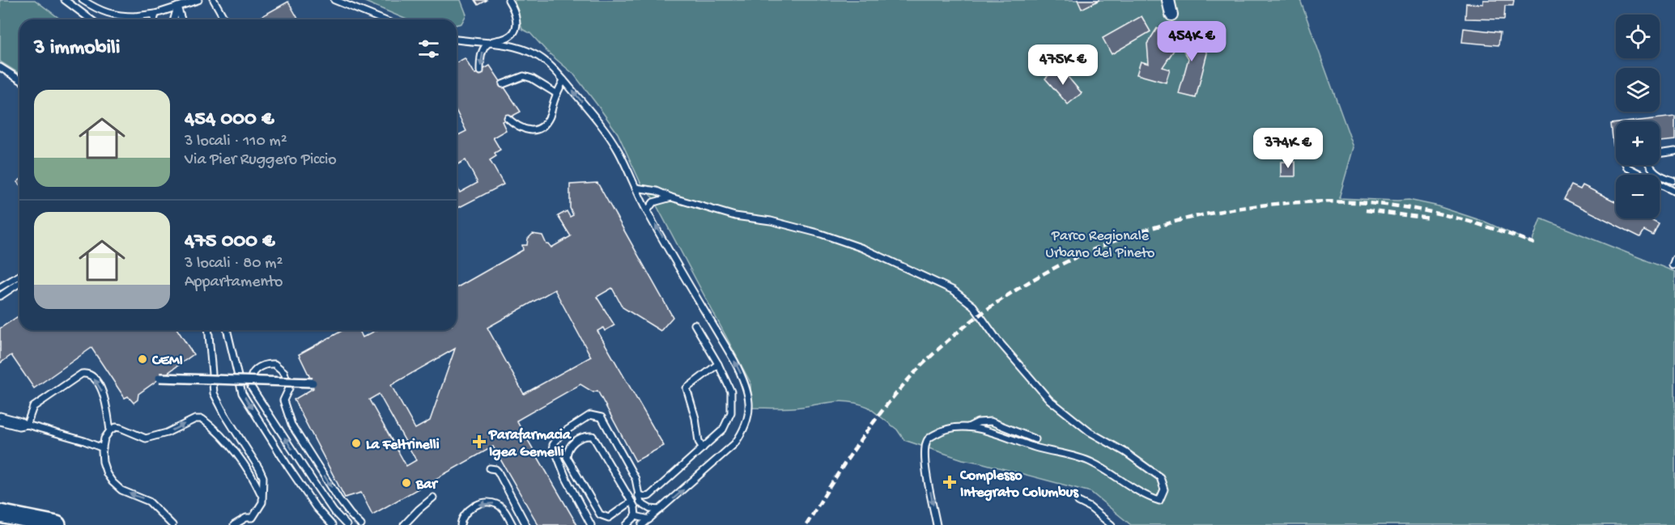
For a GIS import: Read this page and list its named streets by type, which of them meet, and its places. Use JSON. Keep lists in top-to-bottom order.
{
  "parks": ["Parco Regionale Urbano del Pineto"],
  "places": {
    "other": ["CEMI", "La Feltrinelli", "Bar"],
    "health": ["Parafarmacia Igea Gemelli", "Complesso Integrato Columbus"]
  },
  "page": {
    "map_buttons": ["+", "−"],
    "heading": "3 immobili",
    "price": ["454K €", "475K €", "374K €"],
    "list": [
      {
        "name": "454 000 €",
        "note": "3 locali · 110 m² · Via Pier Ruggero Piccio"
      },
      {
        "name": "475 000 €",
        "note": "3 locali · 80 m² · Appartamento"
      }
    ]
  }
}
